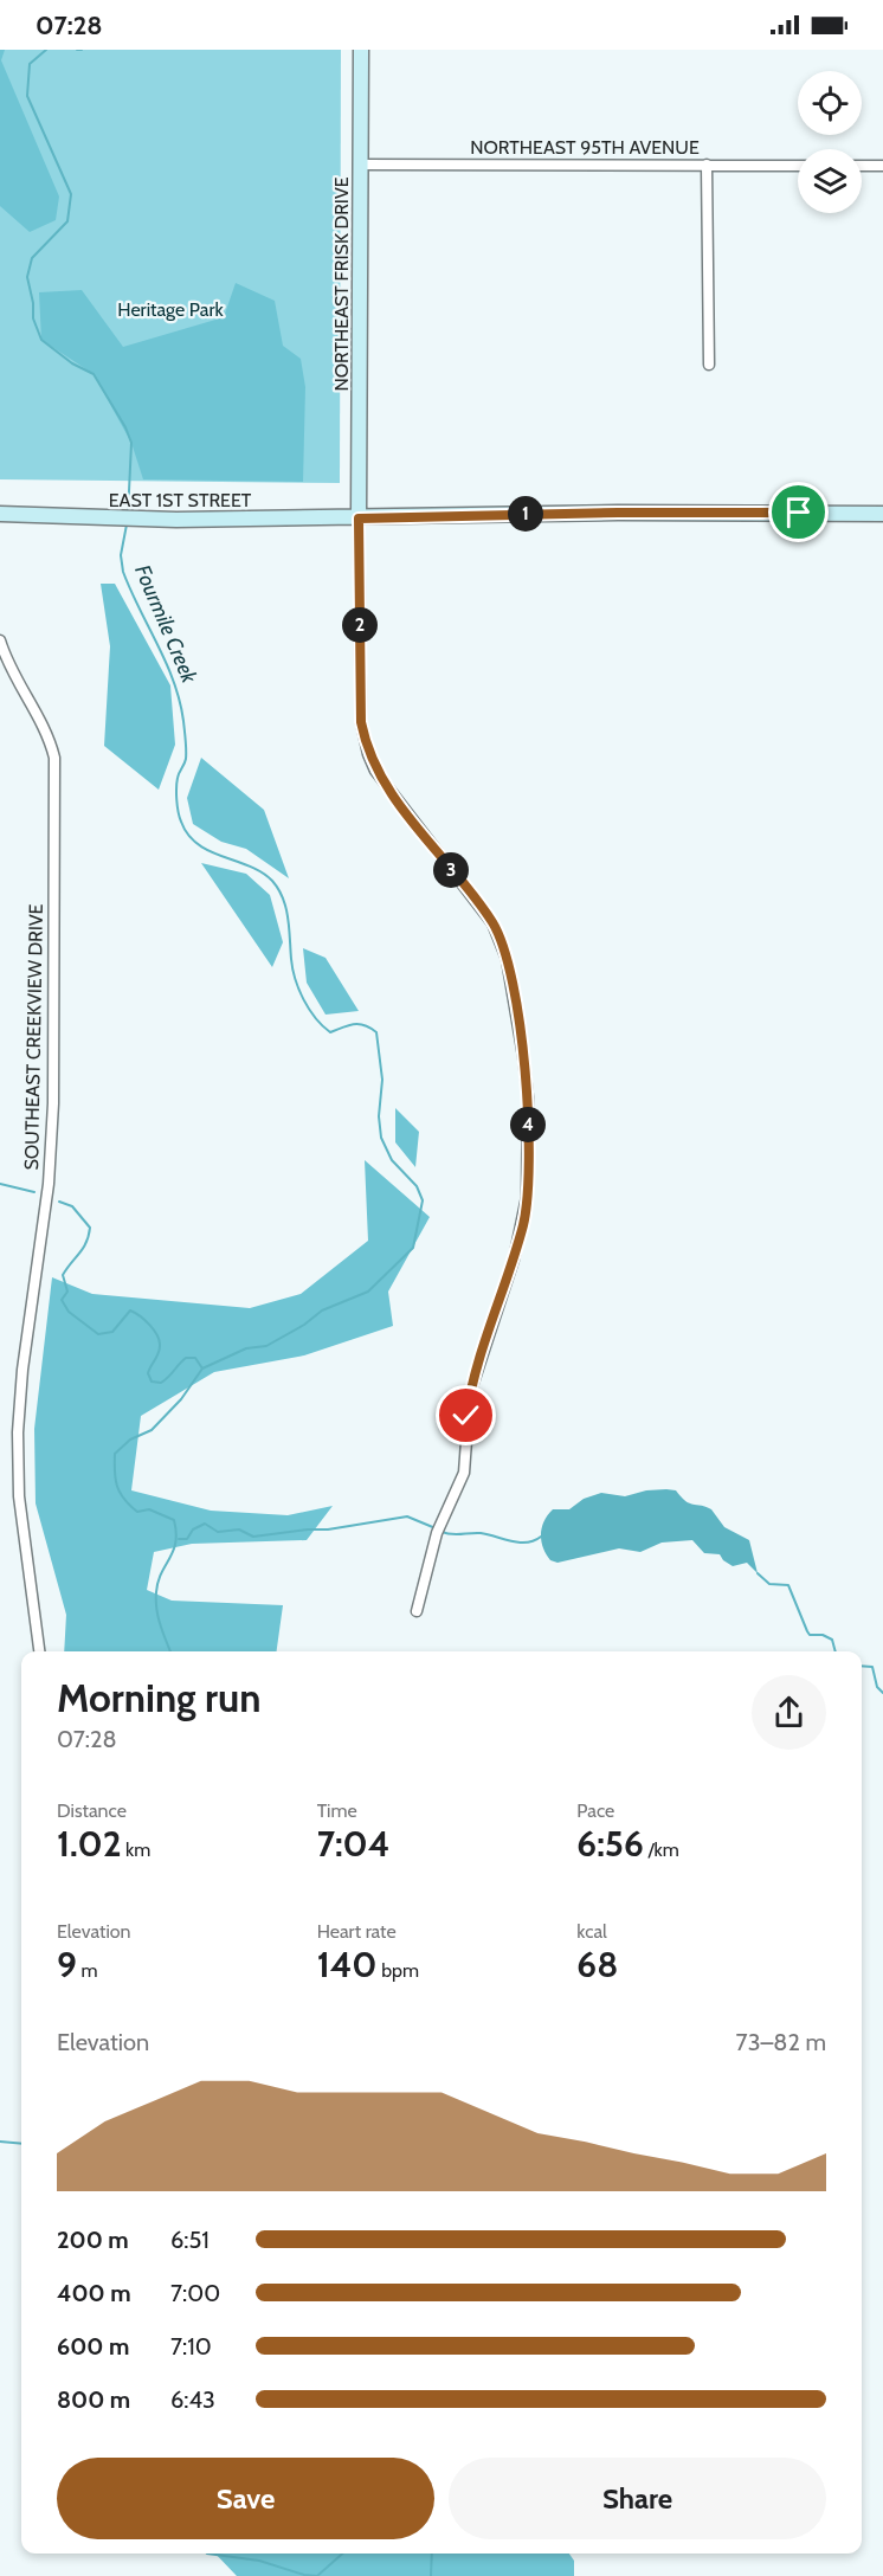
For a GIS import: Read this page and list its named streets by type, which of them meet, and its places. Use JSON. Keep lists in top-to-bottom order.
{
  "streets": {
    "main road": ["NORTHEAST FRISK DRIVE", "EAST 1ST STREET"],
    "street": ["NORTHEAST 95TH AVENUE", "SOUTHEAST CREEKVIEW DRIVE"]
  },
  "crossings": [
    ["NORTHEAST 95TH AVENUE", "NORTHEAST FRISK DRIVE"],
    ["NORTHEAST FRISK DRIVE", "EAST 1ST STREET"]
  ],
  "water": ["Fourmile Creek"],
  "parks": ["Heritage Park"],
  "page": {
    "status": "07:28",
    "pins": [
      "1",
      "2",
      "3",
      "4"
    ],
    "heading": ["Morning run", "07:28"],
    "stats": [
      ["Distance", "1.02 km"],
      ["Time", "7:04"],
      ["Pace", "6:56 /km"],
      ["Elevation", "9 m"],
      ["Heart rate", "140 bpm"],
      ["kcal", "68"]
    ],
    "chart": ["Elevation", "73–82 m"],
    "list": [
      {
        "name": "200 m",
        "note": "6:51"
      },
      {
        "name": "400 m",
        "note": "7:00"
      },
      {
        "name": "600 m",
        "note": "7:10"
      },
      {
        "name": "800 m",
        "note": "6:43"
      }
    ],
    "buttons": ["Save", "Share"]
  }
}
